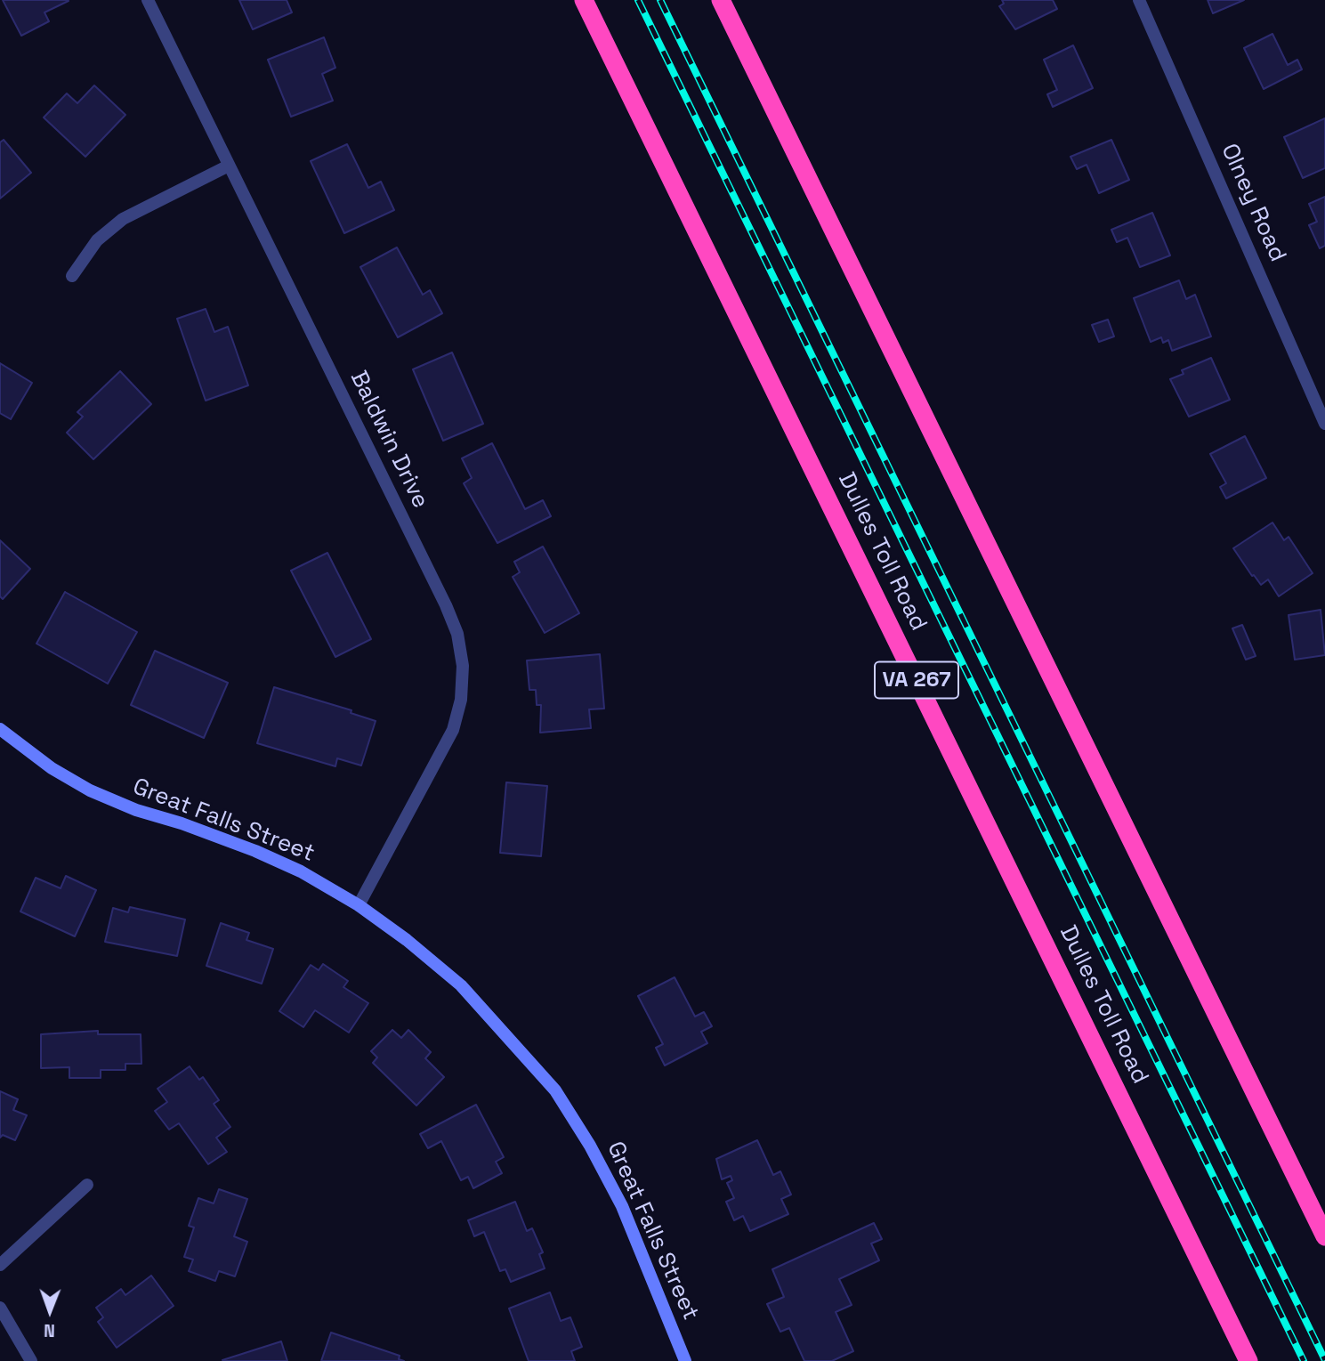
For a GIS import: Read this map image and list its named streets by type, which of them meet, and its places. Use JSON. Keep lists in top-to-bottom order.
{
  "streets": {
    "highway": ["Dulles Toll Road", "VA 267"],
    "main road": ["Great Falls Street"],
    "street": ["Olney Road", "Baldwin Drive"]
  },
  "crossings": [
    ["Baldwin Drive", "Great Falls Street"]
  ],
  "north": "bottom"
}
